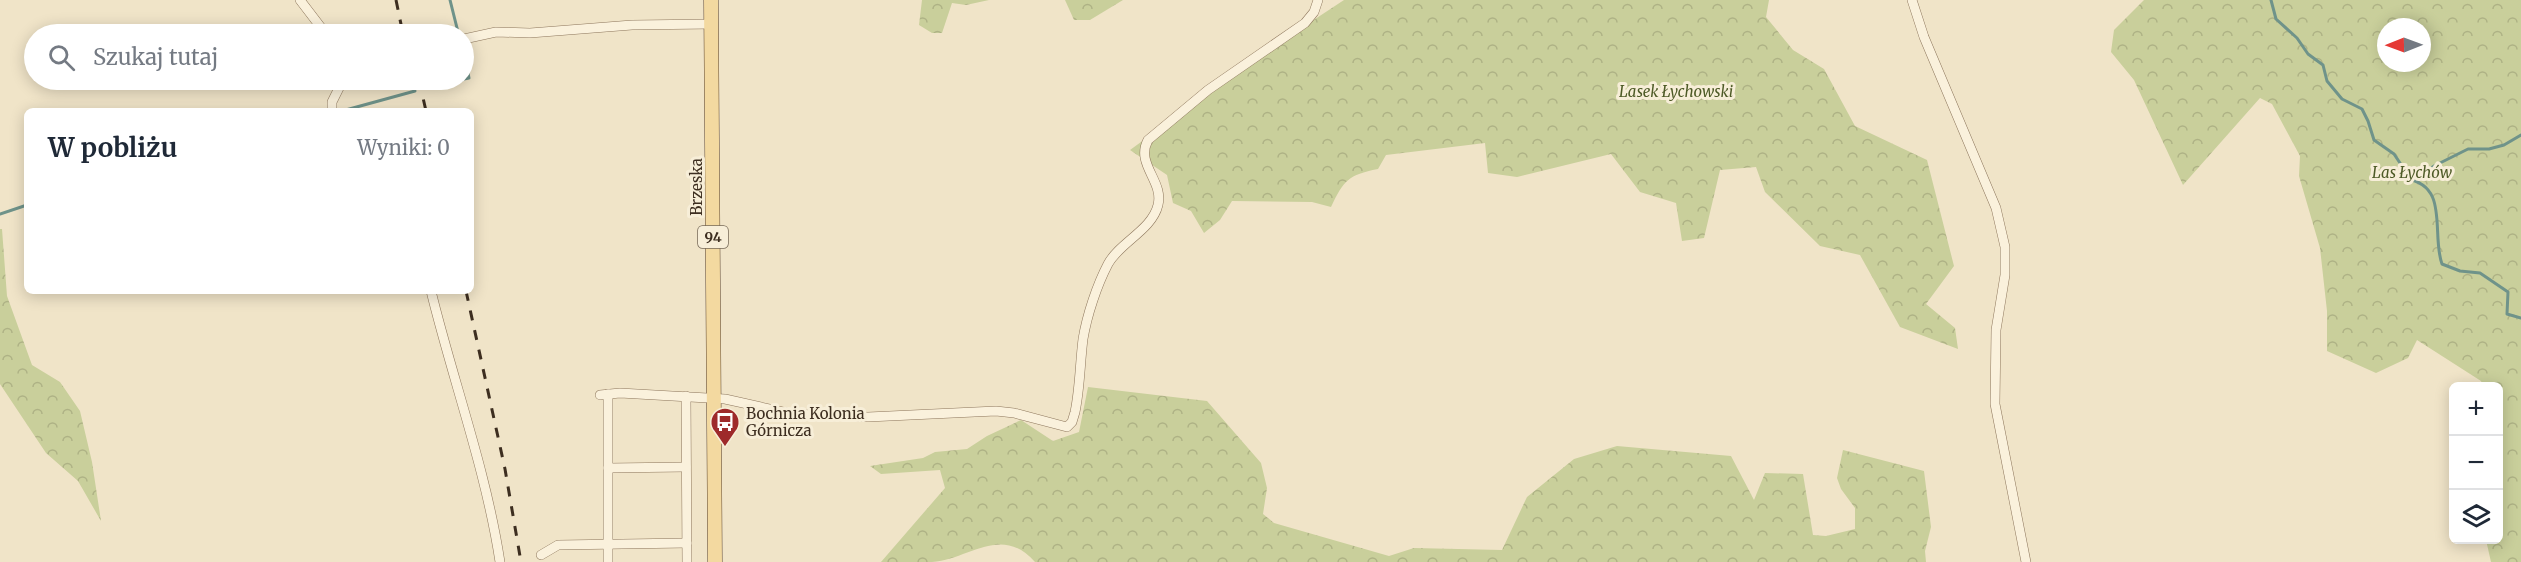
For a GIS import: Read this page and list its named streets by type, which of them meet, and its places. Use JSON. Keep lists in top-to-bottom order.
{
  "streets": {
    "main road": ["Brzeska", "94"]
  },
  "crossings": [
    ["Brzeska", "94"]
  ],
  "parks": ["Lasek Łychowski", "Las Łychów"],
  "places": {
    "bus stop": ["Bochnia Kolonia Górnicza"]
  },
  "north": "left",
  "page": {
    "search": "Szukaj tutaj",
    "heading": ["W pobliżu", "Wyniki: 0"],
    "map_buttons": ["+", "−"]
  }
}
